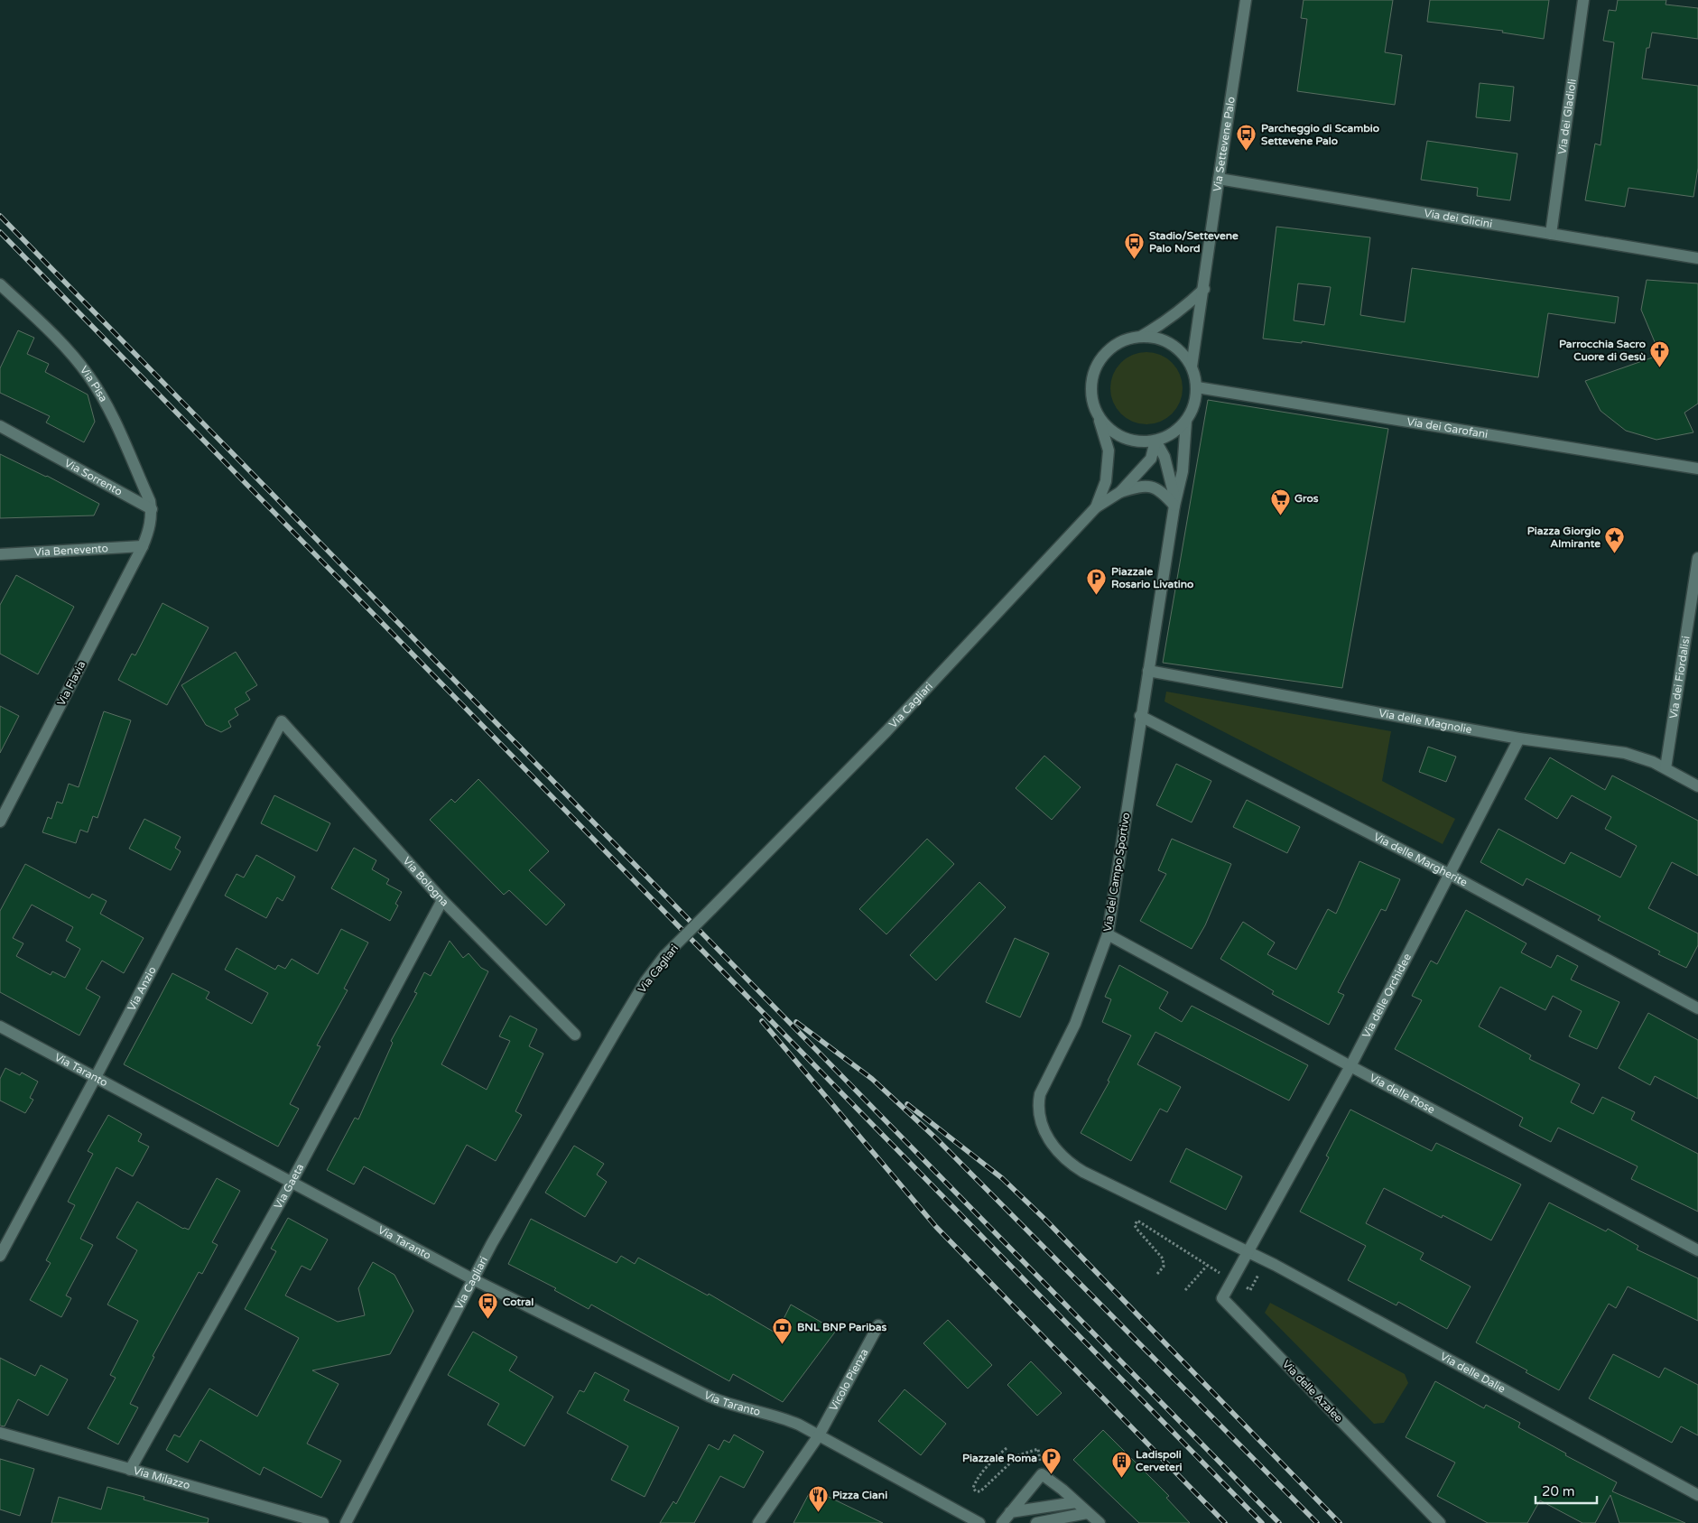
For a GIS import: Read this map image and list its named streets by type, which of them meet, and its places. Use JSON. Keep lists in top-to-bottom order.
{
  "streets": {
    "street": [
      "Via dei Gladioli",
      "Via Settevene Palo",
      "Via dei Glicini",
      "Via Pisa",
      "Via dei Garofani",
      "Via Sorrento",
      "Via Benevento",
      "Via dei Fiordalisi",
      "Via Flavia",
      "Via Cagliari",
      "Via delle Magnolie",
      "Via delle Margherite",
      "Via del Campo Sportivo",
      "Via Bologna",
      "Via Anzio",
      "Via delle Orchidee",
      "Via Taranto",
      "Via delle Rose",
      "Via Gaeta",
      "Via delle Dalie",
      "Vicolo Pienza",
      "Via delle Azalee",
      "Via Milazzo"
    ]
  },
  "crossings": [
    ["Via dei Gladioli", "Via dei Glicini"],
    ["Via Settevene Palo", "Via dei Glicini"],
    ["Via Settevene Palo", "Via dei Garofani"],
    ["Via Settevene Palo", "Via Cagliari"],
    ["Via Settevene Palo", "Via del Campo Sportivo"],
    ["Via Pisa", "Via Sorrento"],
    ["Via dei Garofani", "Via Cagliari"],
    ["Via dei Garofani", "Via del Campo Sportivo"],
    ["Via Benevento", "Via Flavia"],
    ["Via dei Fiordalisi", "Via delle Magnolie"],
    ["Via Cagliari", "Via del Campo Sportivo"],
    ["Via Cagliari", "Via Taranto"],
    ["Via delle Magnolie", "Via del Campo Sportivo"],
    ["Via delle Magnolie", "Via delle Orchidee"],
    ["Via delle Margherite", "Via del Campo Sportivo"],
    ["Via delle Margherite", "Via delle Orchidee"],
    ["Via del Campo Sportivo", "Via delle Orchidee"],
    ["Via del Campo Sportivo", "Via delle Rose"],
    ["Via del Campo Sportivo", "Via delle Dalie"],
    ["Via del Campo Sportivo", "Via delle Azalee"],
    ["Via Bologna", "Via Anzio"],
    ["Via Bologna", "Via Gaeta"],
    ["Via Anzio", "Via Taranto"],
    ["Via delle Orchidee", "Via delle Rose"],
    ["Via delle Orchidee", "Via delle Dalie"],
    ["Via delle Orchidee", "Via delle Azalee"],
    ["Via Taranto", "Via Gaeta"],
    ["Via Taranto", "Vicolo Pienza"],
    ["Via Gaeta", "Via Milazzo"],
    ["Via delle Dalie", "Via delle Azalee"]
  ],
  "places": {
    "bus stop": ["Parcheggio di Scambio Settevene Palo", "Stadio/Settevene Palo Nord", "Cotral"],
    "church": ["Parrocchia Sacro Cuore di Gesù"],
    "supermarket": ["Gros"],
    "place": ["Piazza Giorgio Almirante"],
    "parking": ["Piazzale Rosario Livatino", "Piazzale Roma"],
    "bank": ["BNL BNP Paribas"],
    "building": ["Ladispoli Cerveteri"],
    "restaurant": ["Pizza Ciani"]
  },
  "scale_bar": "20 m"
}
